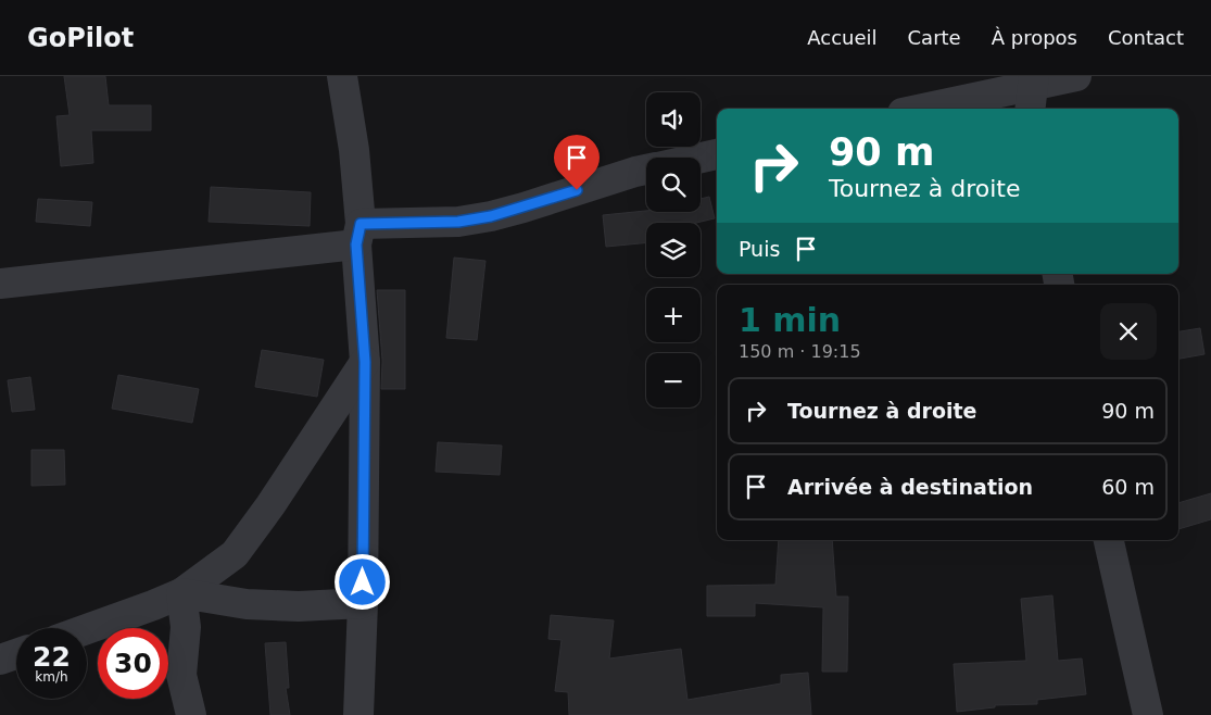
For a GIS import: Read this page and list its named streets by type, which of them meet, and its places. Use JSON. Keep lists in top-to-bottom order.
{
  "page": {
    "header": "GoPilot",
    "nav": [
      "Accueil",
      "Carte",
      "À propos",
      "Contact"
    ],
    "map_buttons": ["+", "−"],
    "turn": ["90 m", "Tournez à droite"],
    "then": "Puis",
    "heading": ["1 min", "150 m · 19:15"],
    "list": [
      {
        "name": "Tournez à droite",
        "value": "90 m"
      },
      {
        "name": "Arrivée à destination",
        "value": "60 m"
      }
    ],
    "speed": "22 km/h",
    "limit": "30"
  }
}
